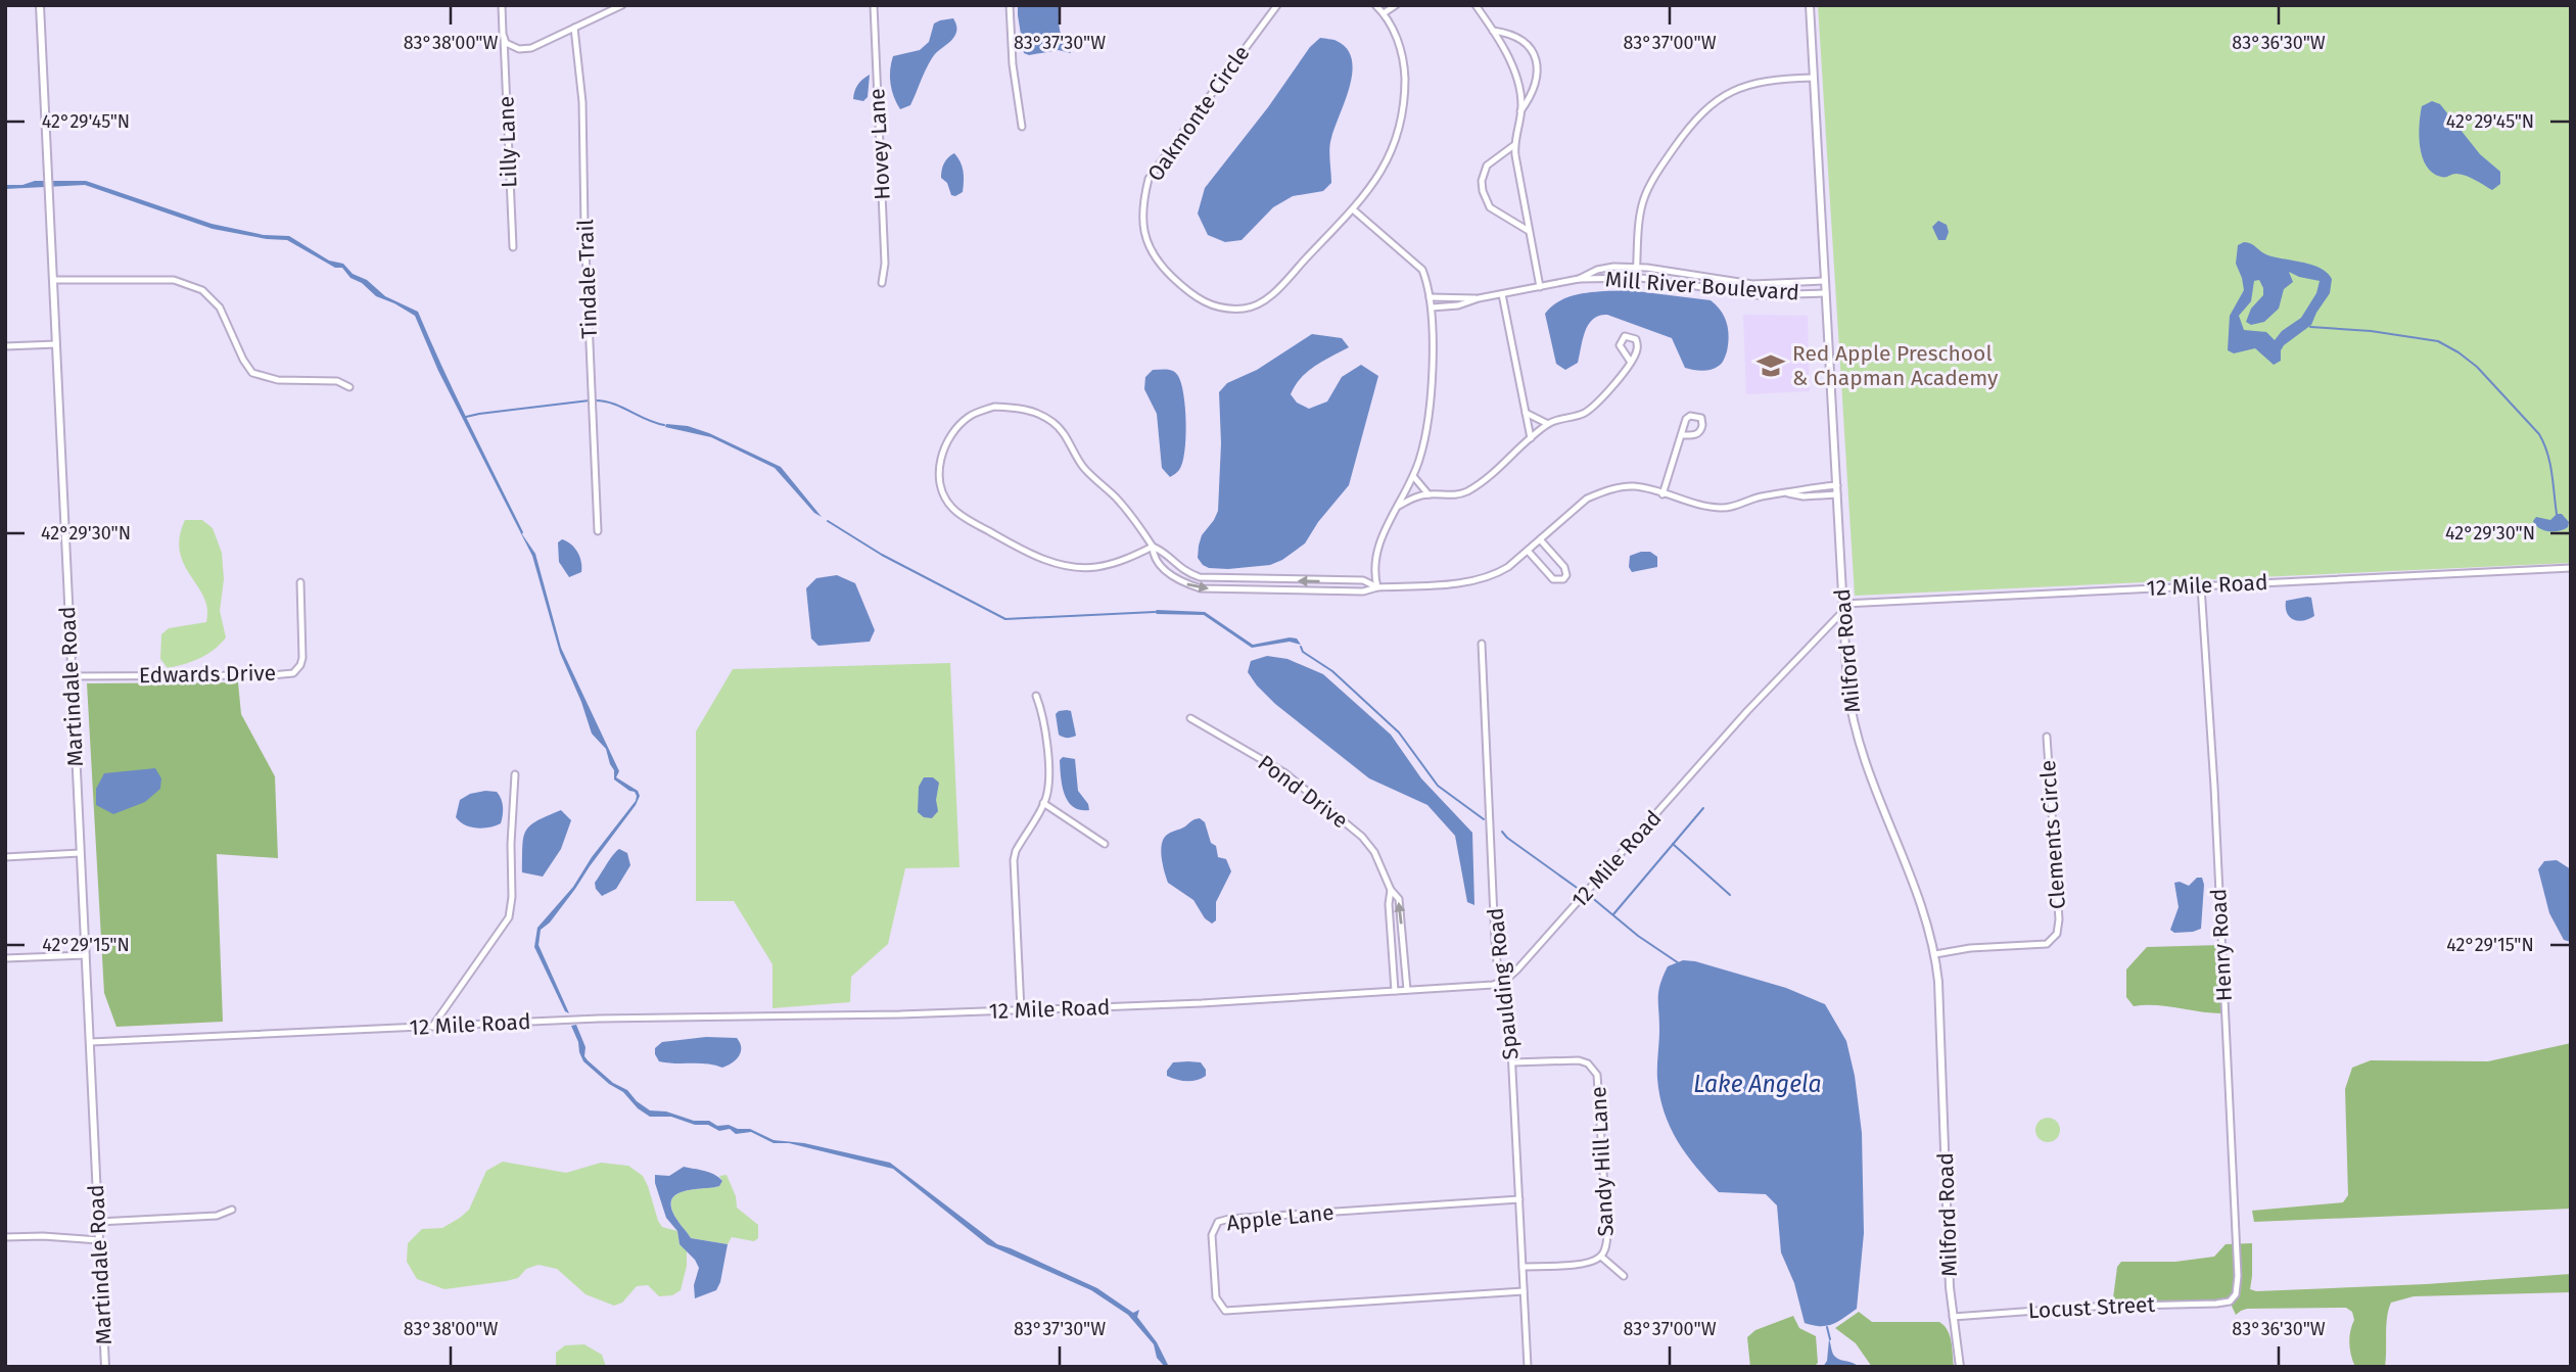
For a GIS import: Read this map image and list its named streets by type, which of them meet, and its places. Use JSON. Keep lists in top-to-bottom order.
{
  "streets": {
    "street": [
      "Oakmonte Circle",
      "Lilly Lane",
      "Hovey Lane",
      "Tindale Trail",
      "Mill River Boulevard",
      "12 Mile Road",
      "Milford Road",
      "Edwards Drive",
      "Martindale Road",
      "Pond Drive",
      "Clements Circle",
      "Henry Road",
      "Spaulding Road",
      "Sandy Hill Lane",
      "Apple Lane",
      "Locust Street"
    ]
  },
  "crossings": [
    ["Mill River Boulevard", "Milford Road"],
    ["12 Mile Road", "Milford Road"],
    ["12 Mile Road", "Martindale Road"],
    ["12 Mile Road", "Pond Drive"],
    ["12 Mile Road", "Henry Road"],
    ["12 Mile Road", "Spaulding Road"],
    ["Milford Road", "Clements Circle"],
    ["Milford Road", "Locust Street"],
    ["Edwards Drive", "Martindale Road"],
    ["Henry Road", "Locust Street"],
    ["Spaulding Road", "Sandy Hill Lane"],
    ["Spaulding Road", "Apple Lane"]
  ],
  "water": ["Lake Angela"],
  "places": {
    "school or university": ["Red Apple Preschool & Chapman Academy"]
  },
  "coordinates": [
    "83°38'00\"W",
    "83°37'30\"W",
    "83°37'00\"W",
    "83°36'30\"W",
    "42°29'45\"N",
    "42°29'30\"N",
    "42°29'15\"N"
  ]
}
